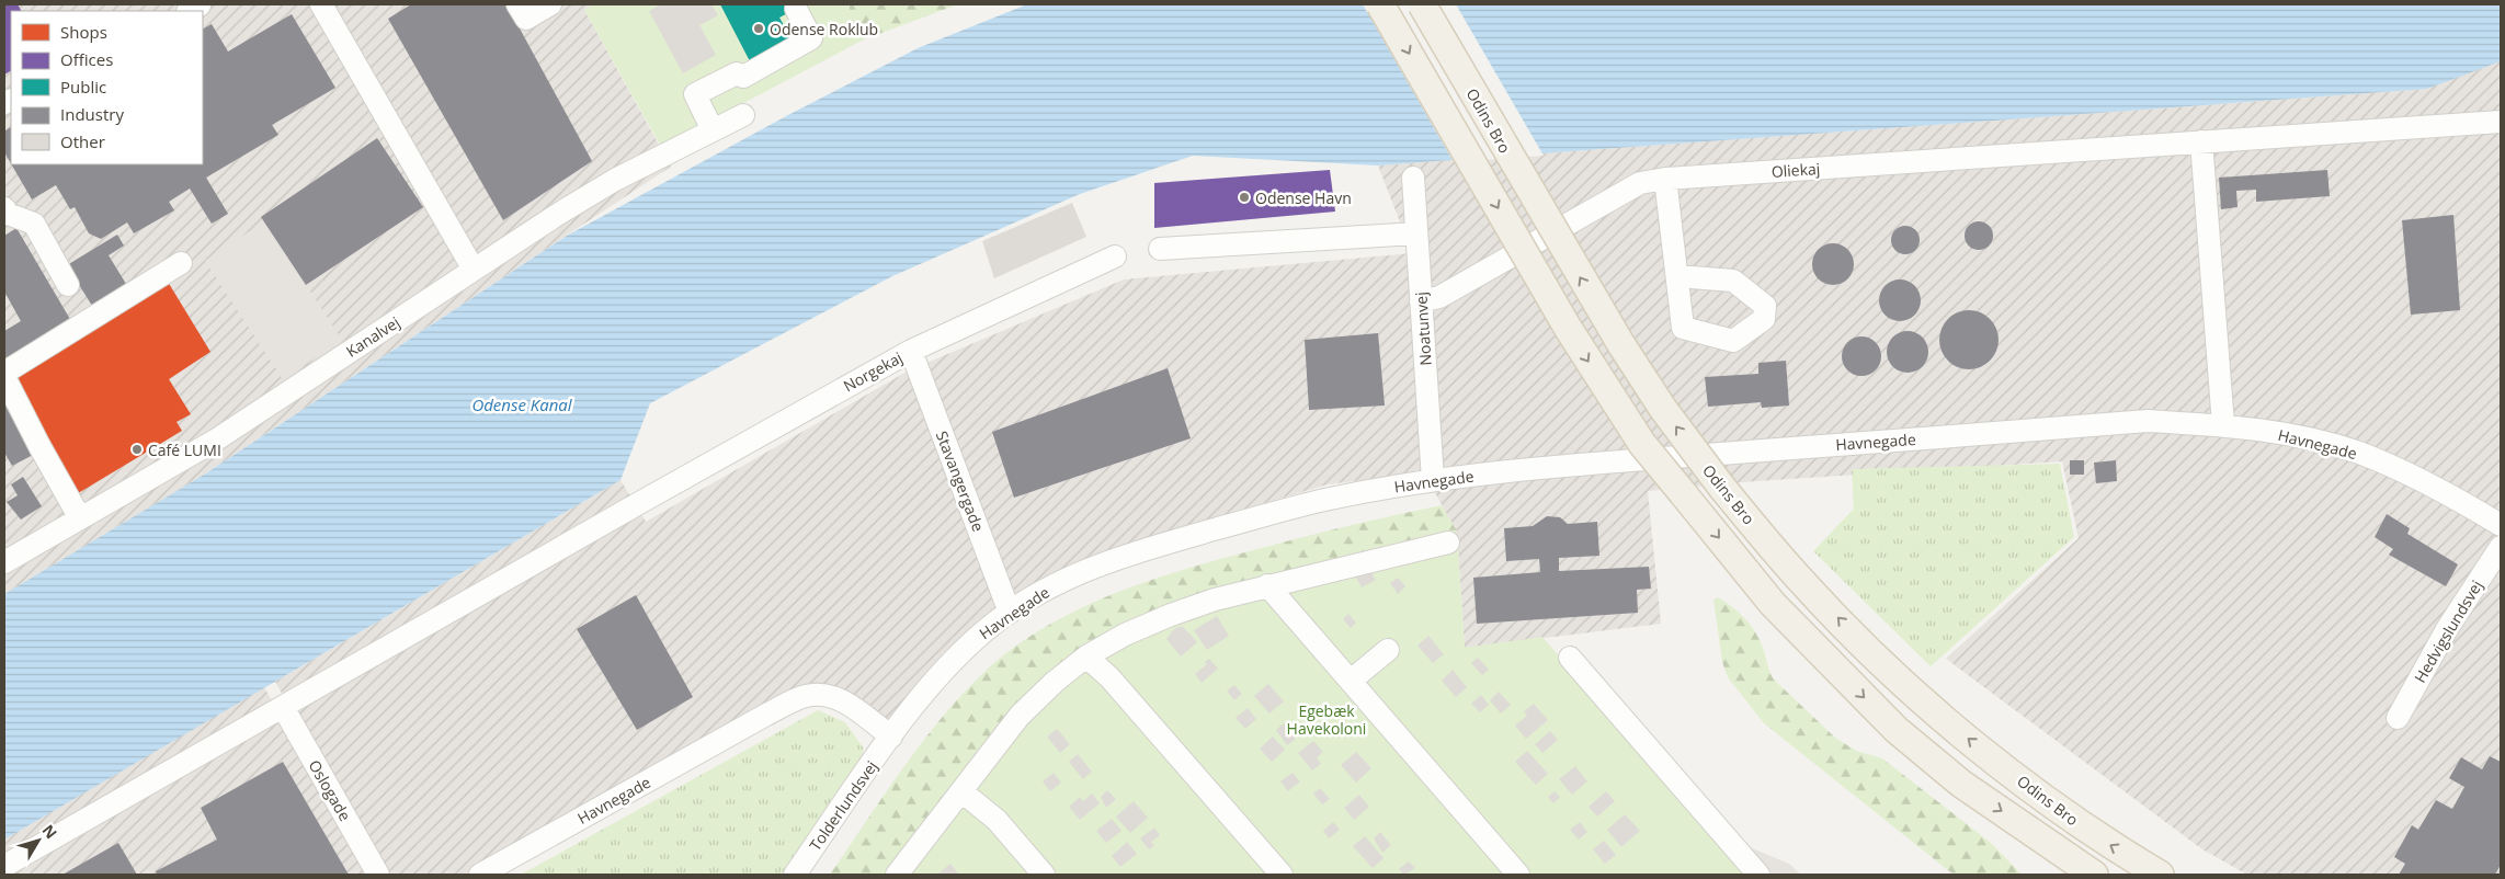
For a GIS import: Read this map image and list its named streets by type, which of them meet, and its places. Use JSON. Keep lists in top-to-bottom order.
{
  "streets": {
    "main road": ["Odins Bro"],
    "street": [
      "Oliekaj",
      "Noatunvej",
      "Kanalvej",
      "Norgekaj",
      "Havnegade",
      "Stavangergade",
      "Hedvigslundsvej",
      "Oslogade",
      "Tolderlundsvej"
    ]
  },
  "crossings": [
    ["Oliekaj", "Noatunvej"],
    ["Noatunvej", "Havnegade"],
    ["Norgekaj", "Stavangergade"],
    ["Norgekaj", "Oslogade"],
    ["Havnegade", "Stavangergade"],
    ["Havnegade", "Tolderlundsvej"]
  ],
  "water": ["Odense Kanal"],
  "parks": ["Egebæk Havekoloni"],
  "places": ["Odense Roklub", "Odense Havn", "Café LUMI"],
  "legend": [
    "Shops",
    "Offices",
    "Public",
    "Industry",
    "Other"
  ],
  "north": "top right"
}
